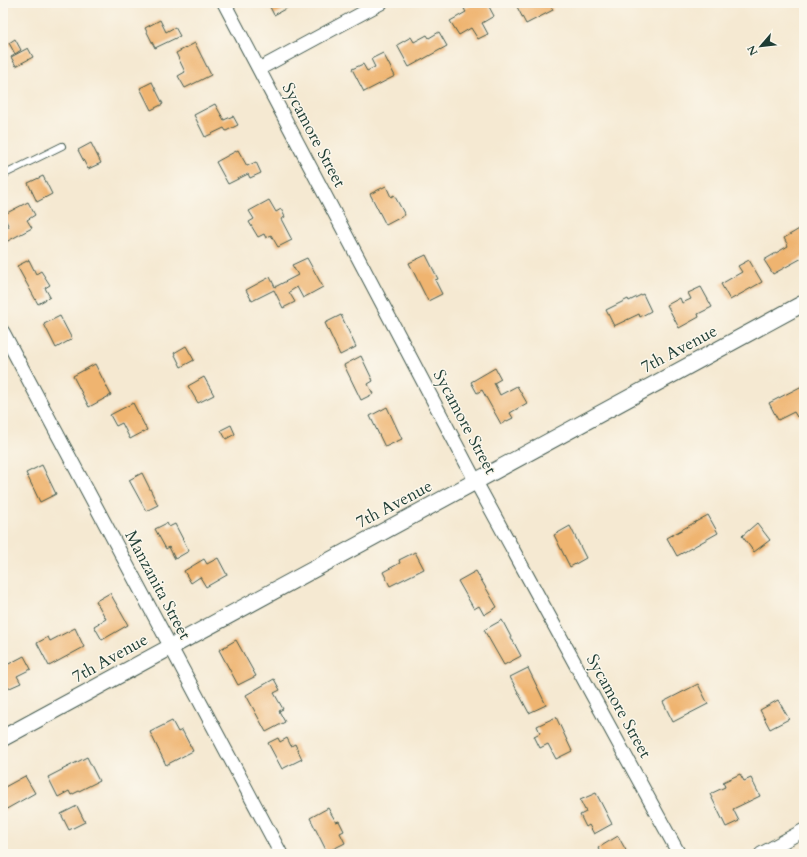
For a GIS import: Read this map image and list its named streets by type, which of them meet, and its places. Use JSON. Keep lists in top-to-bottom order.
{
  "streets": {
    "street": ["Sycamore Street", "7th Avenue", "Manzanita Street"]
  },
  "crossings": [
    ["Sycamore Street", "7th Avenue"],
    ["7th Avenue", "Manzanita Street"]
  ],
  "north": "bottom left"
}
